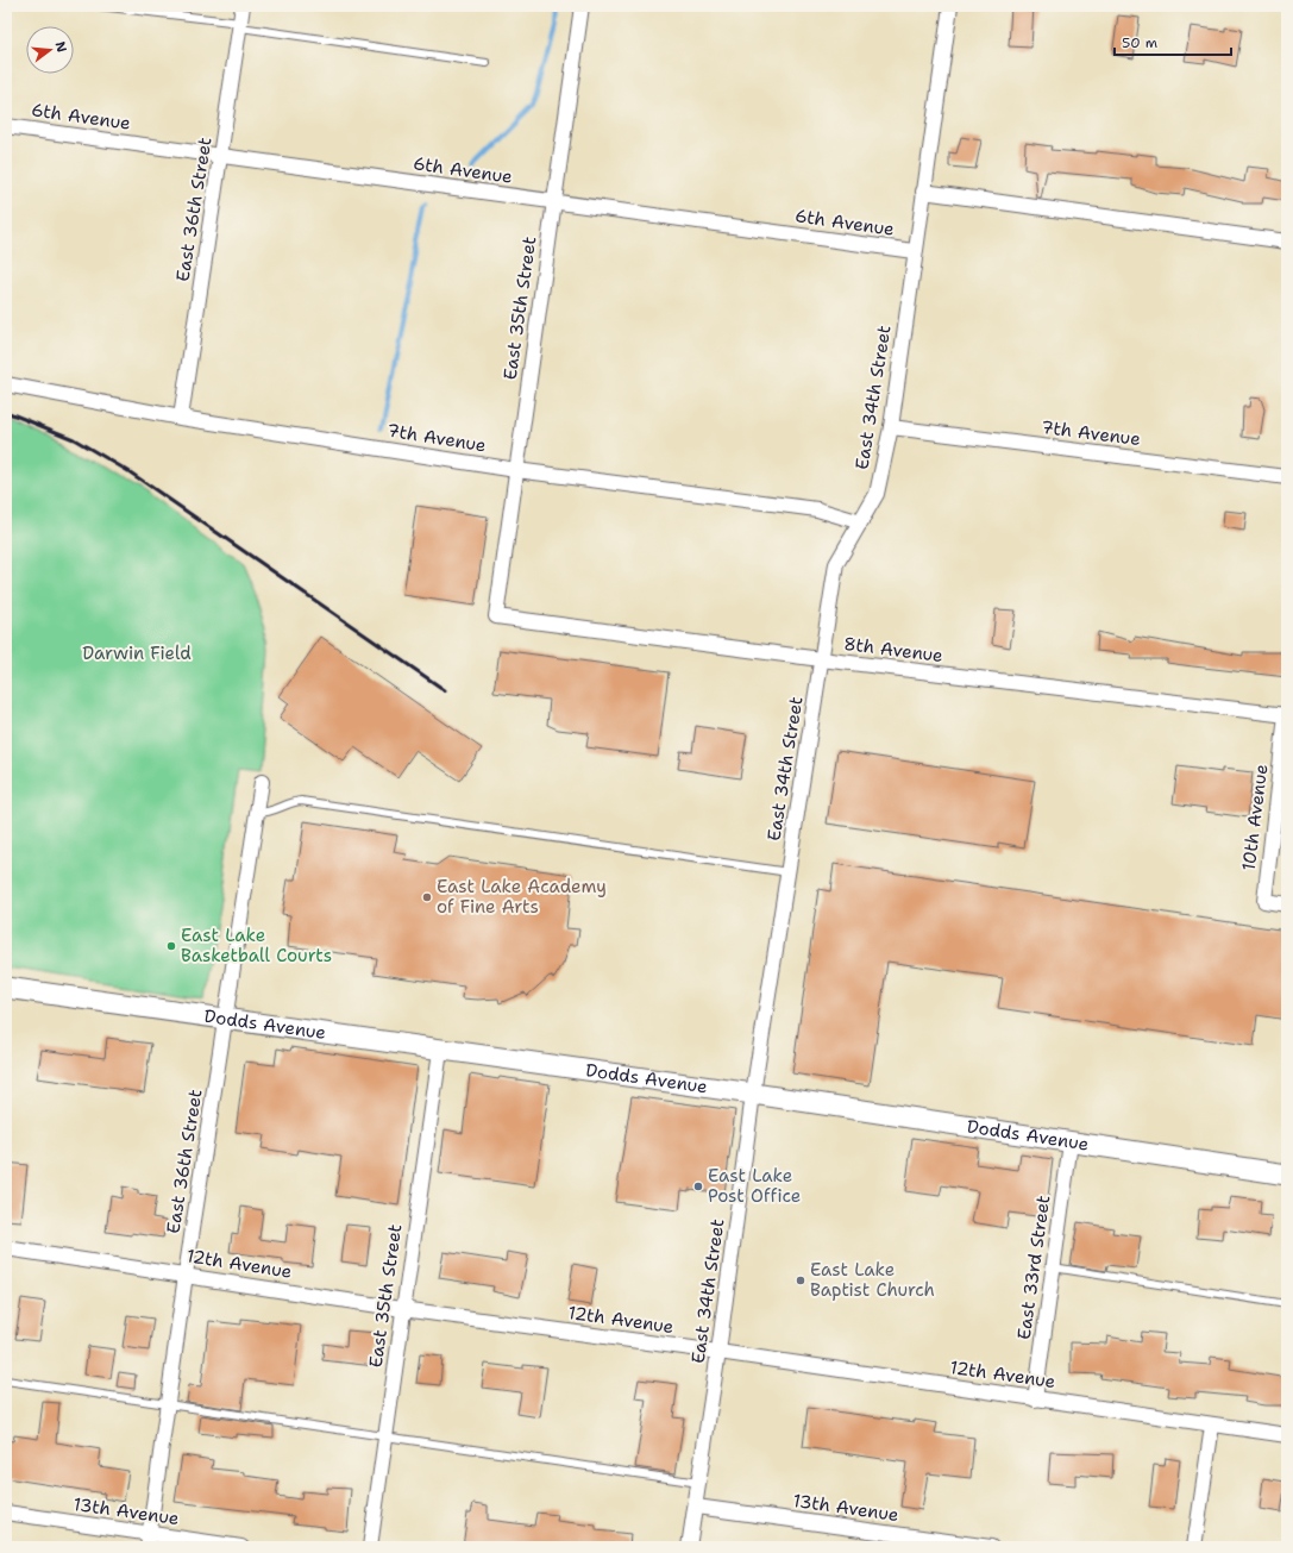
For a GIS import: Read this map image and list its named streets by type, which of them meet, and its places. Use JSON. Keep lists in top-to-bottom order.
{
  "streets": {
    "street": [
      "6th Avenue",
      "East 36th Street",
      "East 35th Street",
      "East 34th Street",
      "7th Avenue",
      "8th Avenue",
      "10th Avenue",
      "Dodds Avenue",
      "12th Avenue",
      "East 33rd Street",
      "13th Avenue"
    ]
  },
  "crossings": [
    ["6th Avenue", "East 36th Street"],
    ["6th Avenue", "East 35th Street"],
    ["6th Avenue", "East 34th Street"],
    ["East 36th Street", "7th Avenue"],
    ["East 36th Street", "Dodds Avenue"],
    ["East 36th Street", "12th Avenue"],
    ["East 36th Street", "13th Avenue"],
    ["East 35th Street", "7th Avenue"],
    ["East 35th Street", "8th Avenue"],
    ["East 35th Street", "Dodds Avenue"],
    ["East 35th Street", "12th Avenue"],
    ["East 34th Street", "7th Avenue"],
    ["East 34th Street", "8th Avenue"],
    ["East 34th Street", "Dodds Avenue"],
    ["East 34th Street", "12th Avenue"],
    ["East 34th Street", "13th Avenue"],
    ["8th Avenue", "10th Avenue"],
    ["Dodds Avenue", "East 33rd Street"],
    ["12th Avenue", "East 33rd Street"]
  ],
  "parks": ["Darwin Field"],
  "places": [
    "East Lake Academy of Fine Arts",
    "East Lake Basketball Courts",
    "East Lake Post Office",
    "East Lake Baptist Church"
  ],
  "scale_bar": "50 m",
  "north": "right"
}
